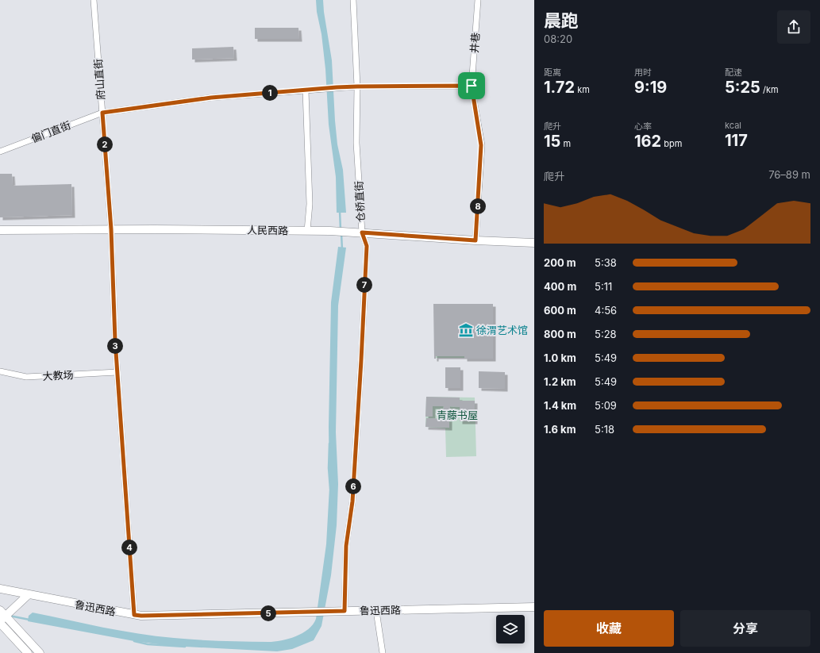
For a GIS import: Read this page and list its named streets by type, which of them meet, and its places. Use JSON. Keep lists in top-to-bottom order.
{
  "streets": {
    "main road": ["人民西路", "鲁迅西路"],
    "street": [
      "井巷",
      "府山直街",
      "偏门直街",
      "仓桥直街",
      "大教场"
    ]
  },
  "crossings": [
    ["井巷", "偏门直街"],
    ["井巷", "人民西路"],
    ["府山直街", "偏门直街"],
    ["府山直街", "人民西路"],
    ["府山直街", "大教场"],
    ["府山直街", "鲁迅西路"],
    ["偏门直街", "仓桥直街"],
    ["仓桥直街", "人民西路"],
    ["仓桥直街", "鲁迅西路"]
  ],
  "parks": ["青藤书屋"],
  "places": {
    "museum": ["徐渭艺术馆"]
  },
  "page": {
    "heading": ["晨跑", "08:20"],
    "stats": [
      ["距离", "1.72 km"],
      ["用时", "9:19"],
      ["配速", "5:25 /km"],
      ["爬升", "15 m"],
      ["心率", "162 bpm"],
      ["kcal", "117"]
    ],
    "pins": [
      "1",
      "2",
      "8",
      "7",
      "3",
      "6",
      "4",
      "5"
    ],
    "chart": ["爬升", "76–89 m"],
    "list": [
      {
        "name": "200 m",
        "note": "5:38"
      },
      {
        "name": "400 m",
        "note": "5:11"
      },
      {
        "name": "600 m",
        "note": "4:56"
      },
      {
        "name": "800 m",
        "note": "5:28"
      },
      {
        "name": "1.0 km",
        "note": "5:49"
      },
      {
        "name": "1.2 km",
        "note": "5:49"
      },
      {
        "name": "1.4 km",
        "note": "5:09"
      },
      {
        "name": "1.6 km",
        "note": "5:18"
      }
    ],
    "buttons": ["收藏", "分享"]
  }
}
